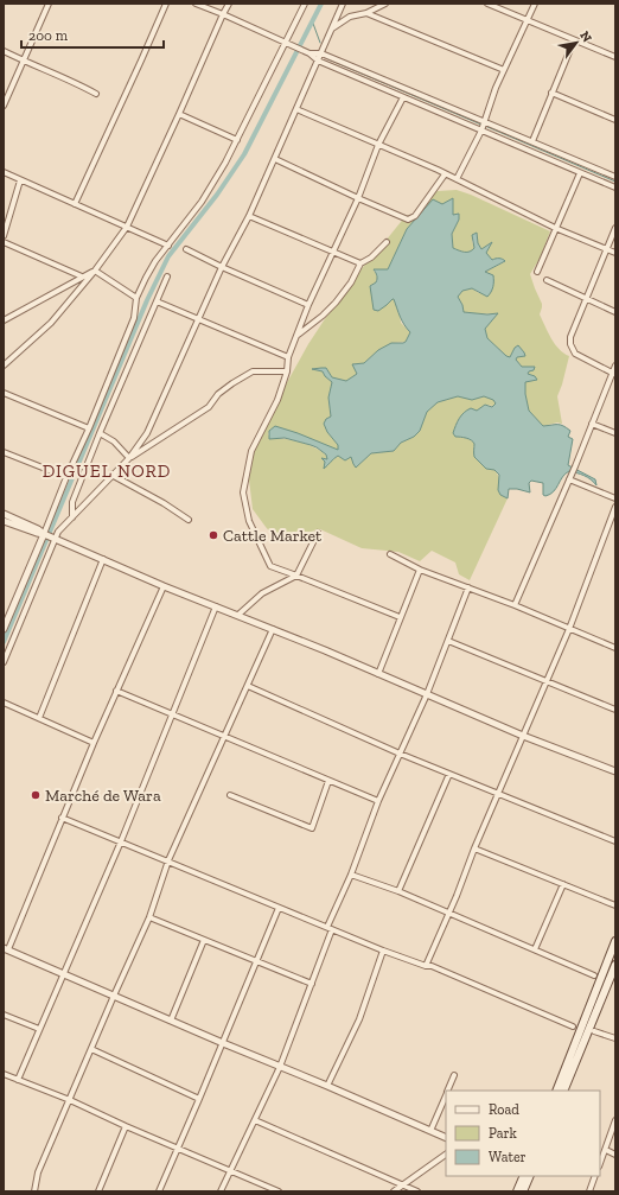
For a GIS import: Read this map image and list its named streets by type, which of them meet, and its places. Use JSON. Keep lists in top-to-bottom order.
{
  "districts": ["DIGUEL NORD"],
  "places": ["Cattle Market", "Marché de Wara"],
  "legend": ["Road", "Park", "Water"],
  "scale_bar": "200 m",
  "north": "top right"
}
